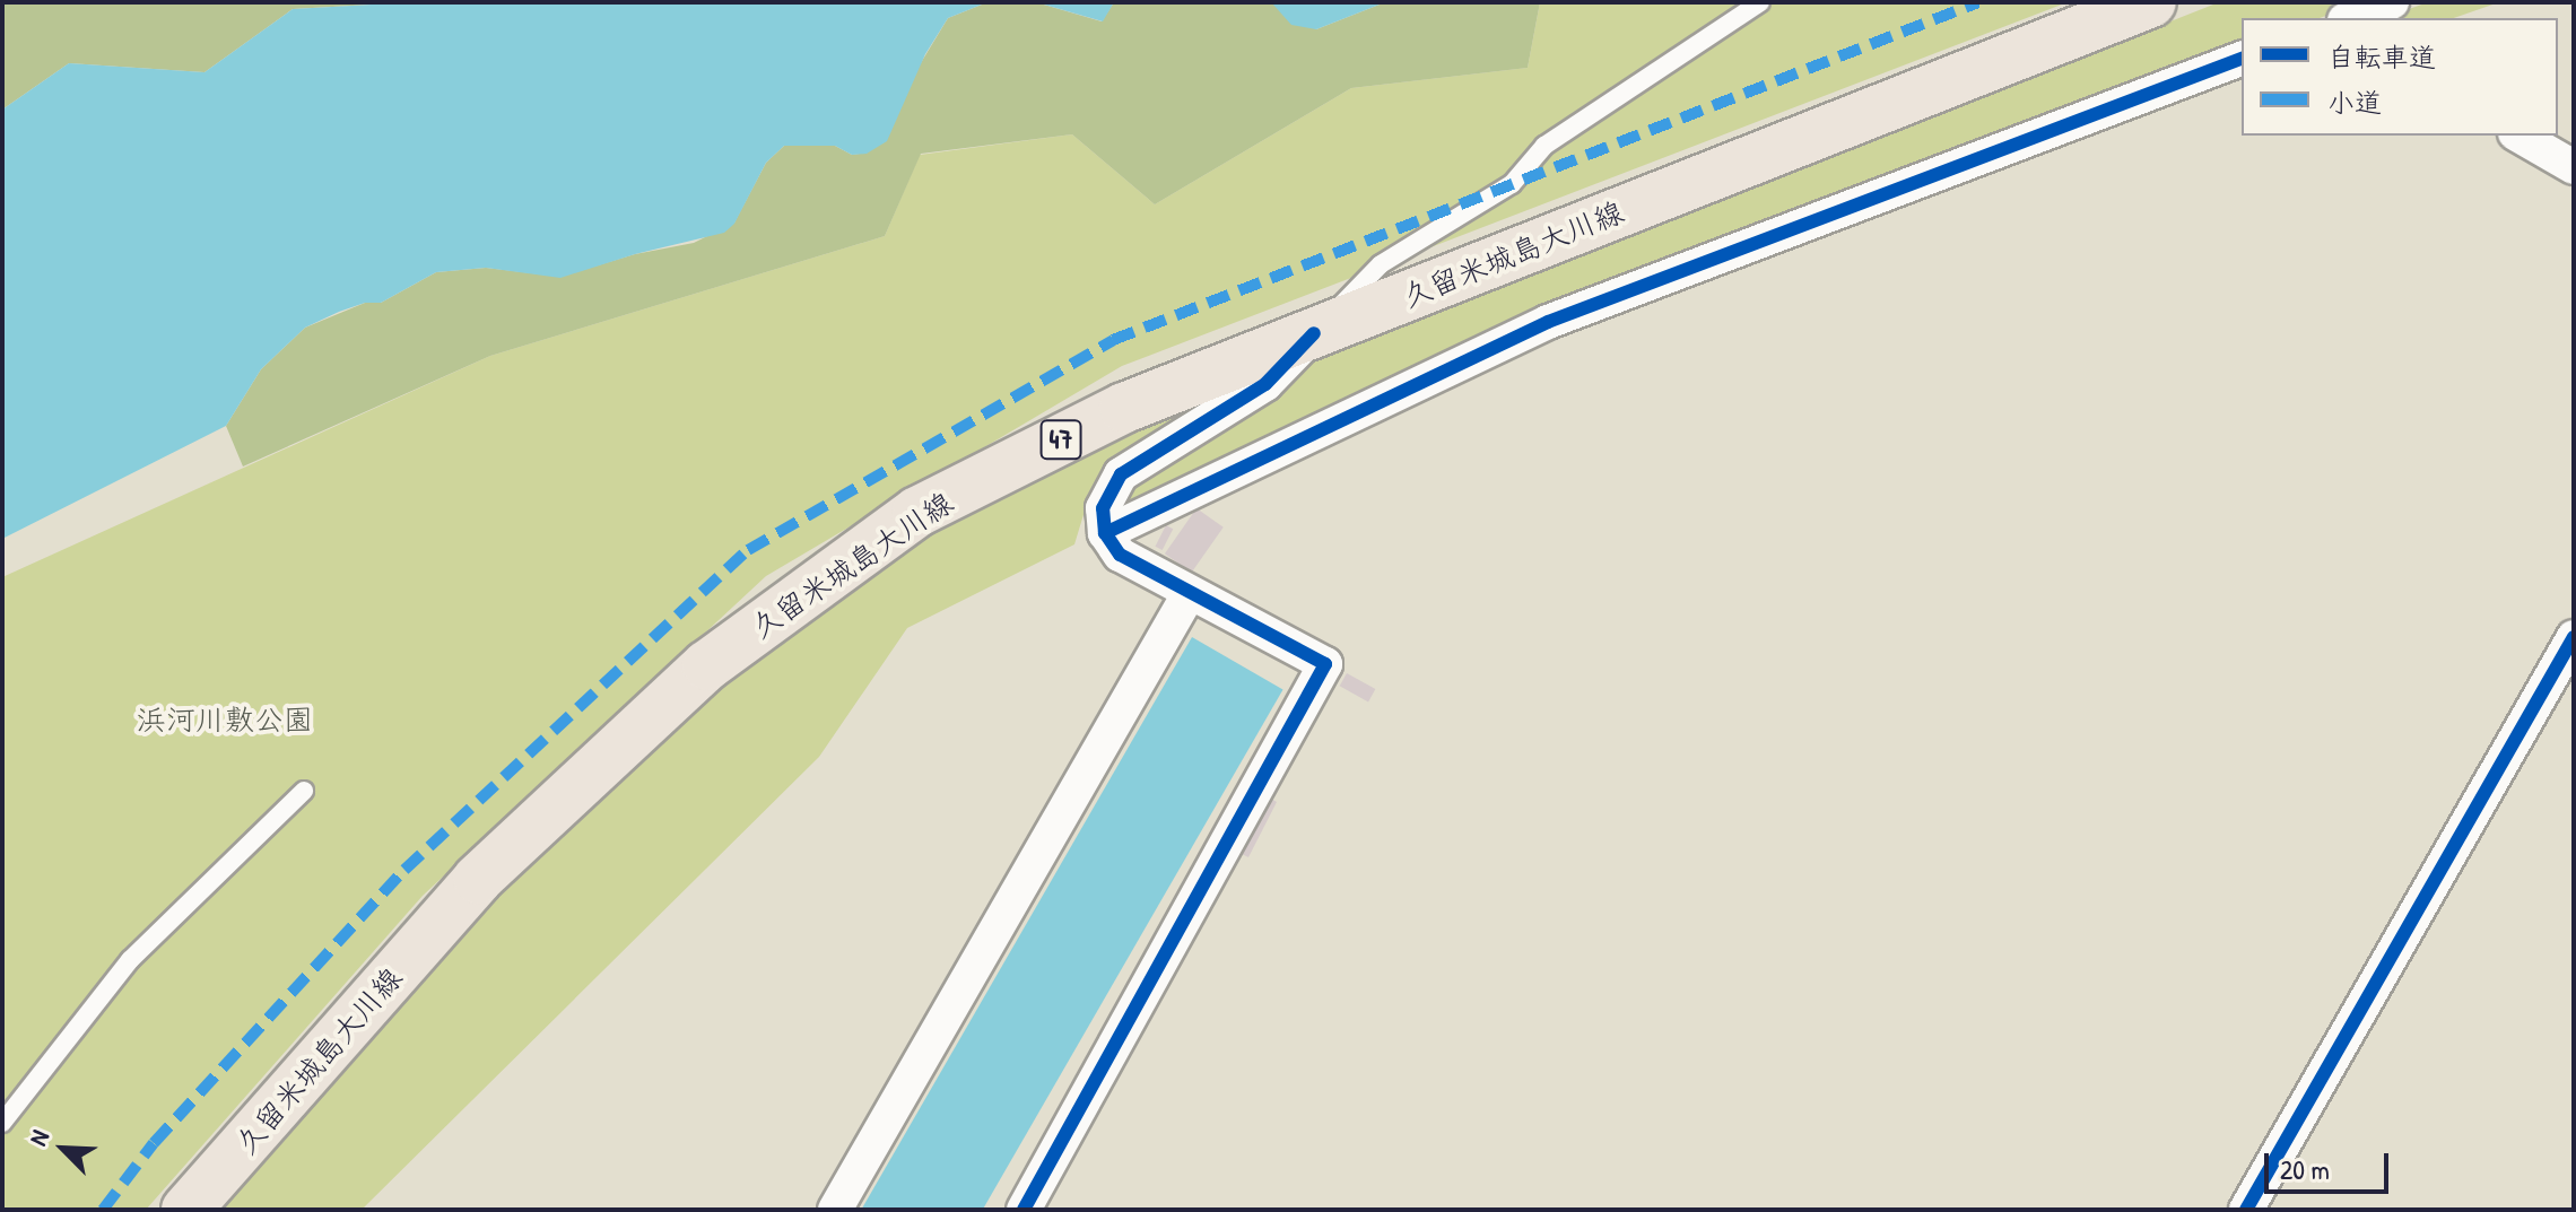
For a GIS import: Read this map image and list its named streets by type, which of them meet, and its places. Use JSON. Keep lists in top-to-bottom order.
{
  "streets": {
    "main road": ["久留米城島大川線", "47"]
  },
  "parks": ["浜河川敷公園"],
  "legend": ["自転車道", "小道"],
  "scale_bar": "20 m",
  "north": "top left"
}
